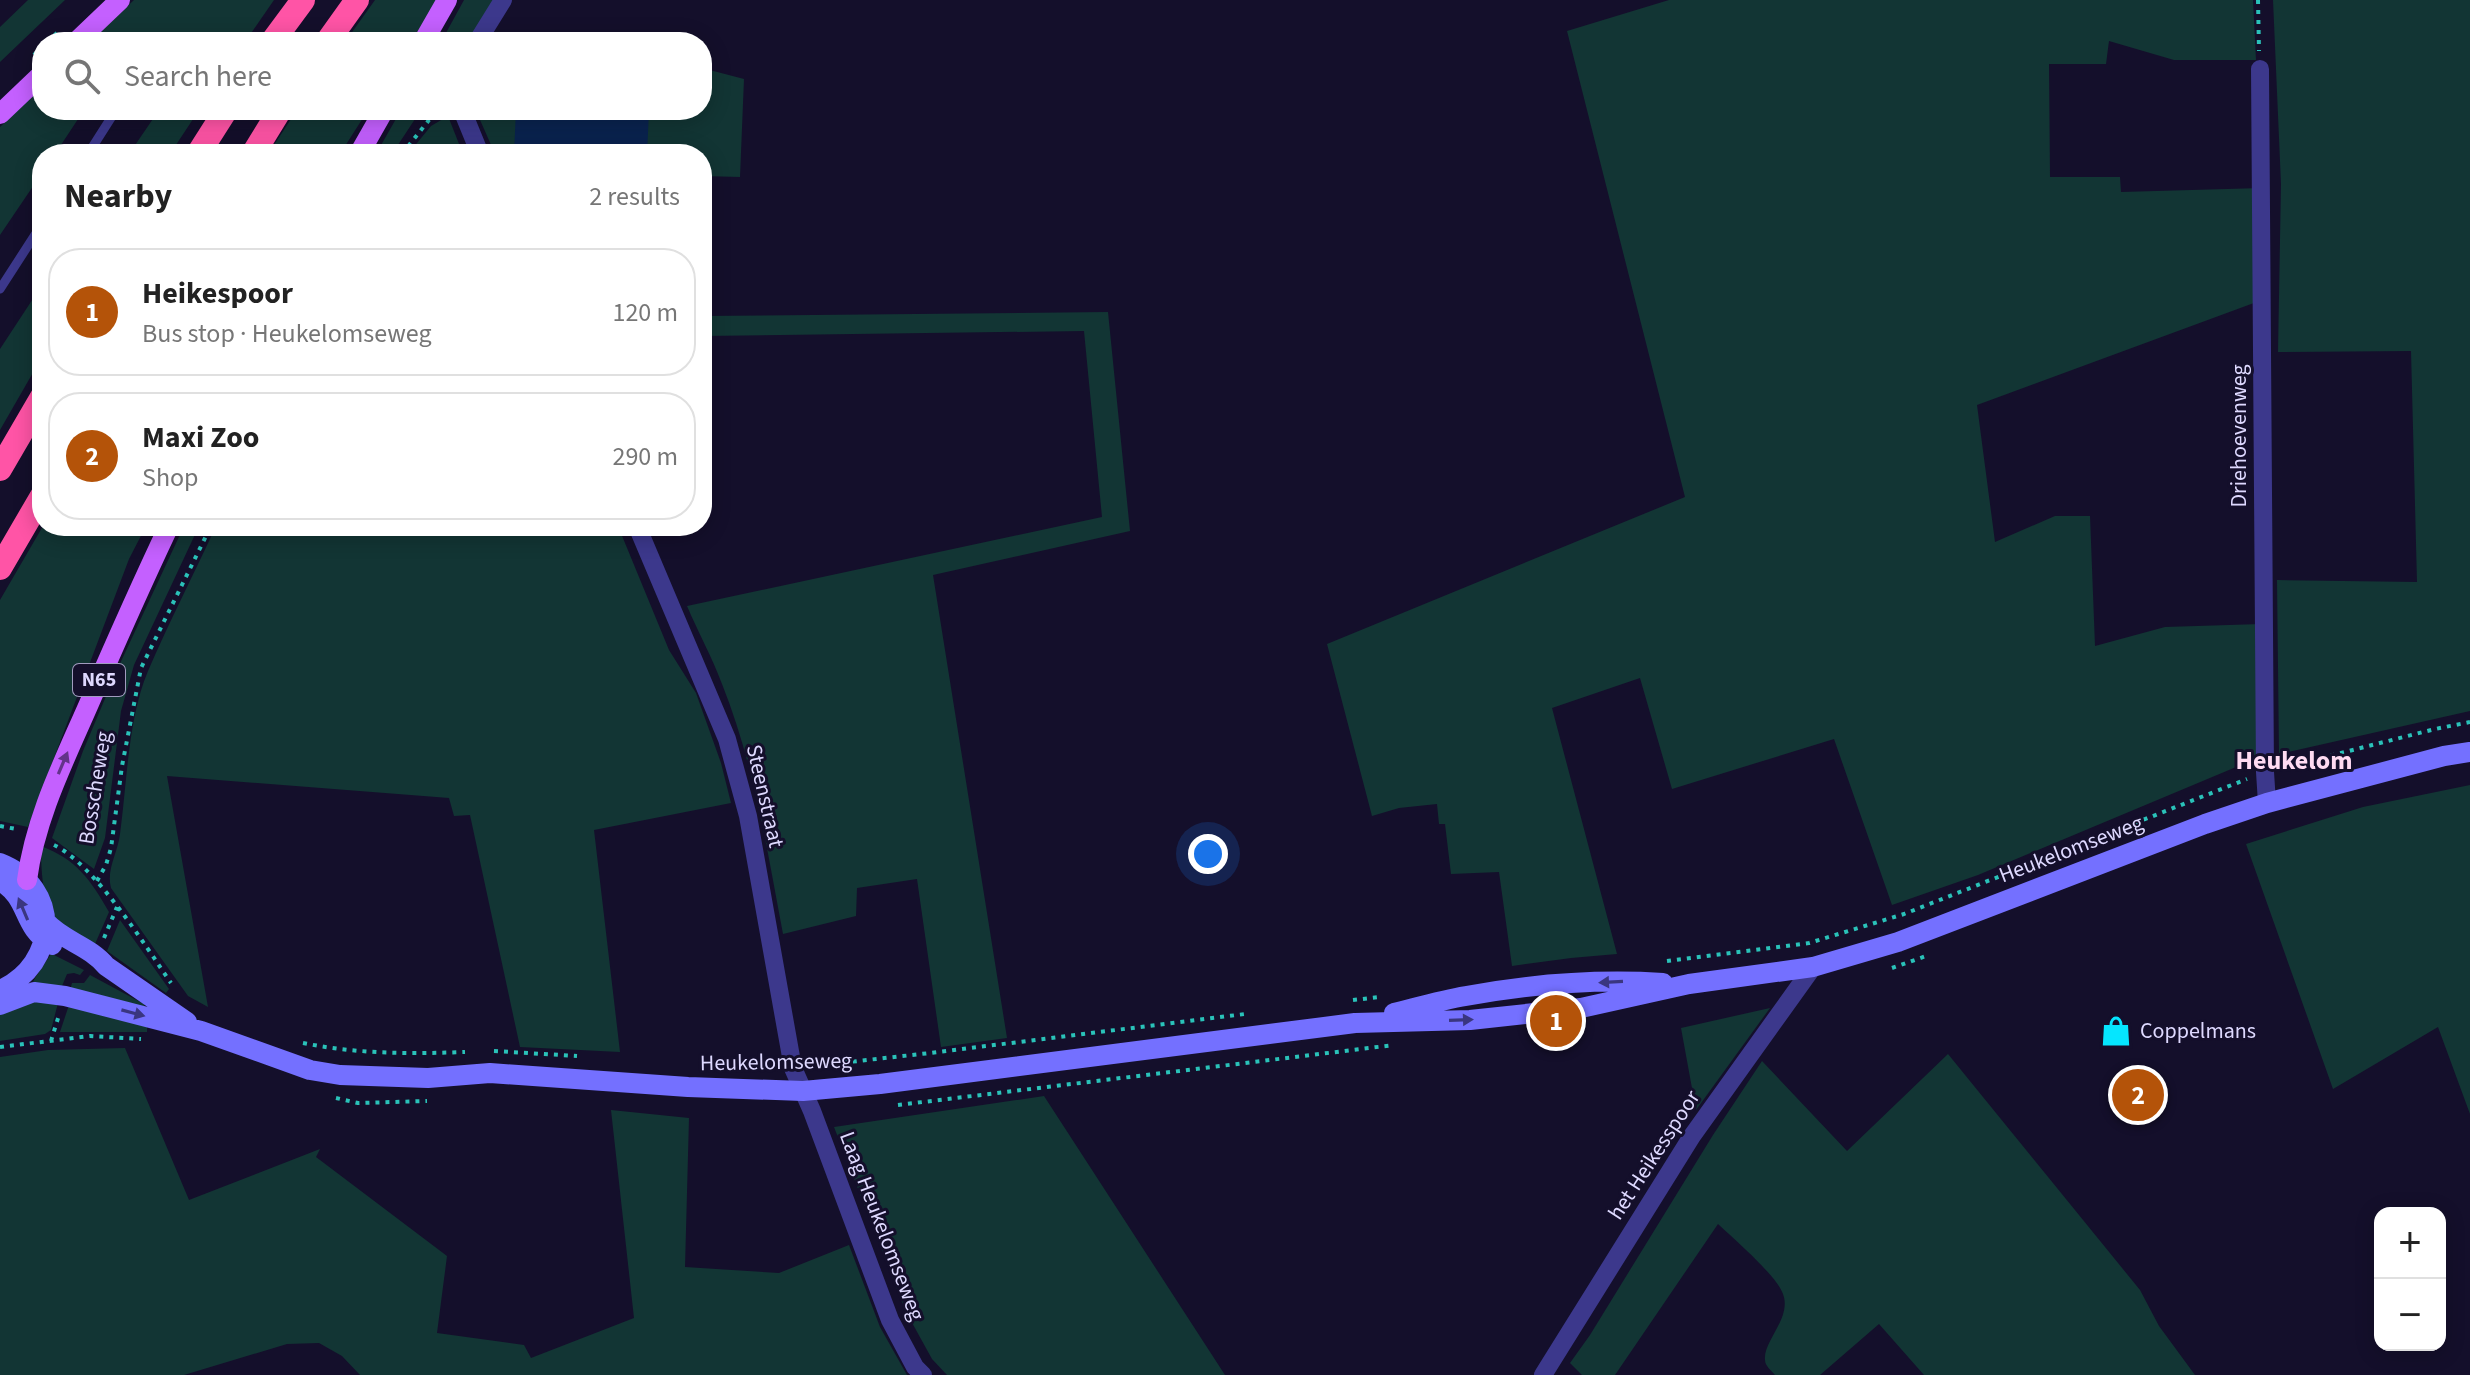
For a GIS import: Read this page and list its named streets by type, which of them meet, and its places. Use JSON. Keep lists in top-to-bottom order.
{
  "streets": {
    "main road": ["N65"],
    "street": [
      "Driehoevenweg",
      "Steenstraat",
      "Heukelomseweg",
      "het Heikesspoor",
      "Laag Heukelomseweg"
    ],
    "path": ["Bosscheweg"]
  },
  "crossings": [
    ["Driehoevenweg", "Heukelomseweg"],
    ["N65", "Bosscheweg"],
    ["Steenstraat", "Heukelomseweg"],
    ["Steenstraat", "Laag Heukelomseweg"],
    ["Heukelomseweg", "het Heikesspoor"],
    ["Heukelomseweg", "Laag Heukelomseweg"]
  ],
  "districts": ["Heukelom"],
  "places": {
    "shop": ["Coppelmans"]
  },
  "page": {
    "search": "Search here",
    "heading": ["Nearby", "2 results"],
    "list": [
      {
        "mark": "1",
        "name": "Heikespoor",
        "note": "Bus stop · Heukelomseweg",
        "value": "120 m"
      },
      {
        "mark": "2",
        "name": "Maxi Zoo",
        "note": "Shop",
        "value": "290 m"
      }
    ],
    "pins": ["1", "2"],
    "map_buttons": ["+", "−"]
  }
}
